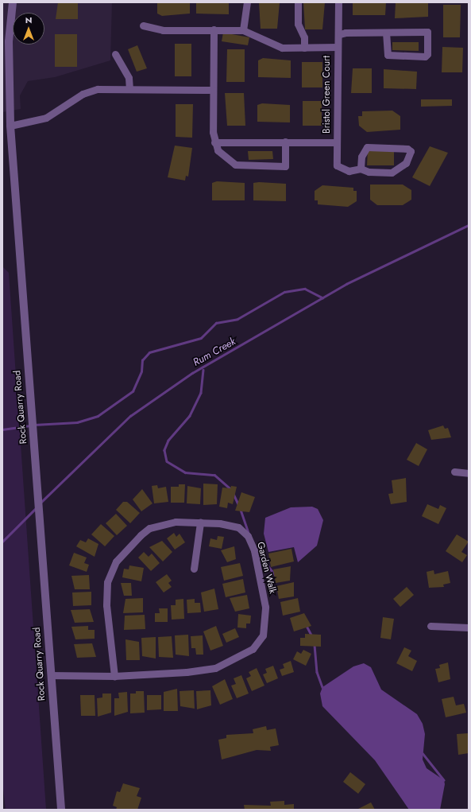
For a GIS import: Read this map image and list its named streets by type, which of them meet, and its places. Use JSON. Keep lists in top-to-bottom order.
{
  "streets": {
    "street": ["Bristol Green Court", "Rock Quarry Road", "Garden Walk"]
  },
  "crossings": [
    ["Rock Quarry Road", "Garden Walk"]
  ],
  "water": ["Rum Creek"],
  "north": "top"
}
